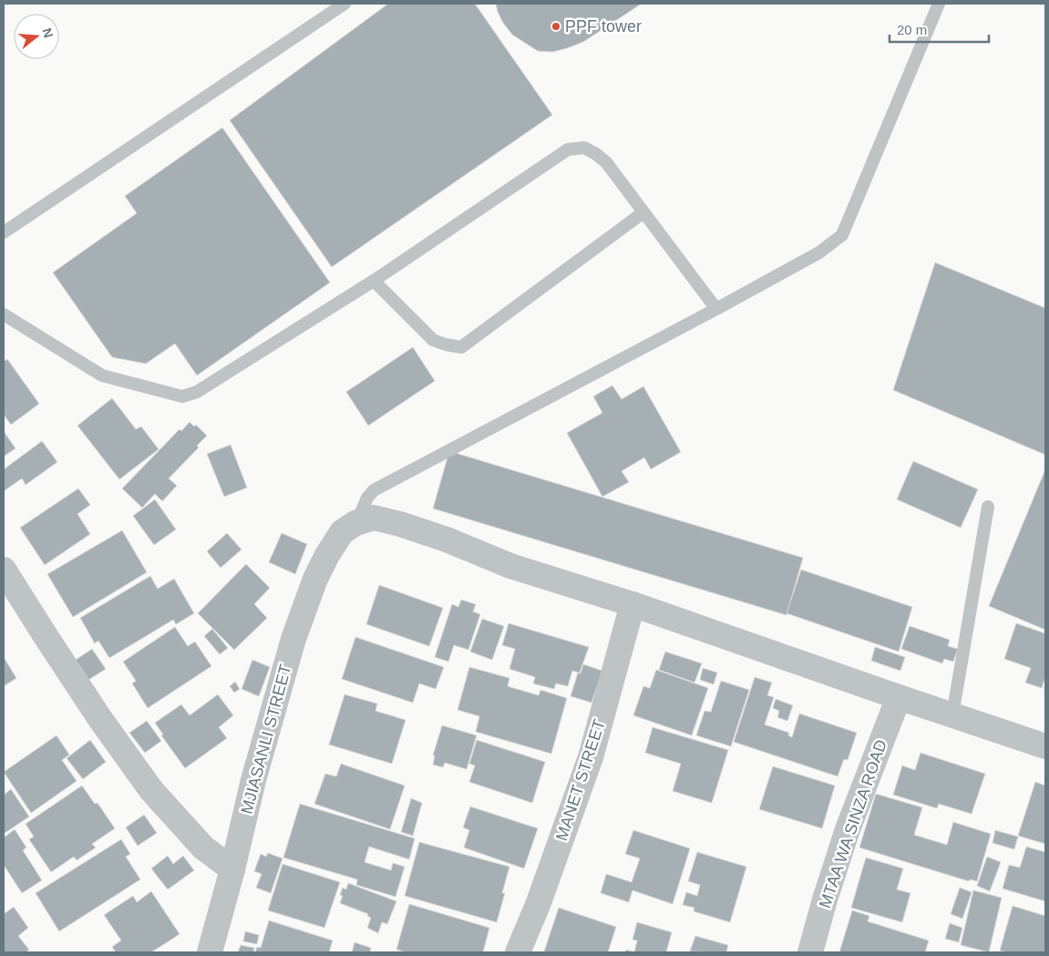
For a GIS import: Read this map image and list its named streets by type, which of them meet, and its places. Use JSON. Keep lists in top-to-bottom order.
{
  "streets": {
    "street": ["MJIASANLI STREET", "MANET STREET", "MTAA WA SINZA ROAD"]
  },
  "places": ["PPF tower"],
  "scale_bar": "20 m",
  "north": "right"
}
